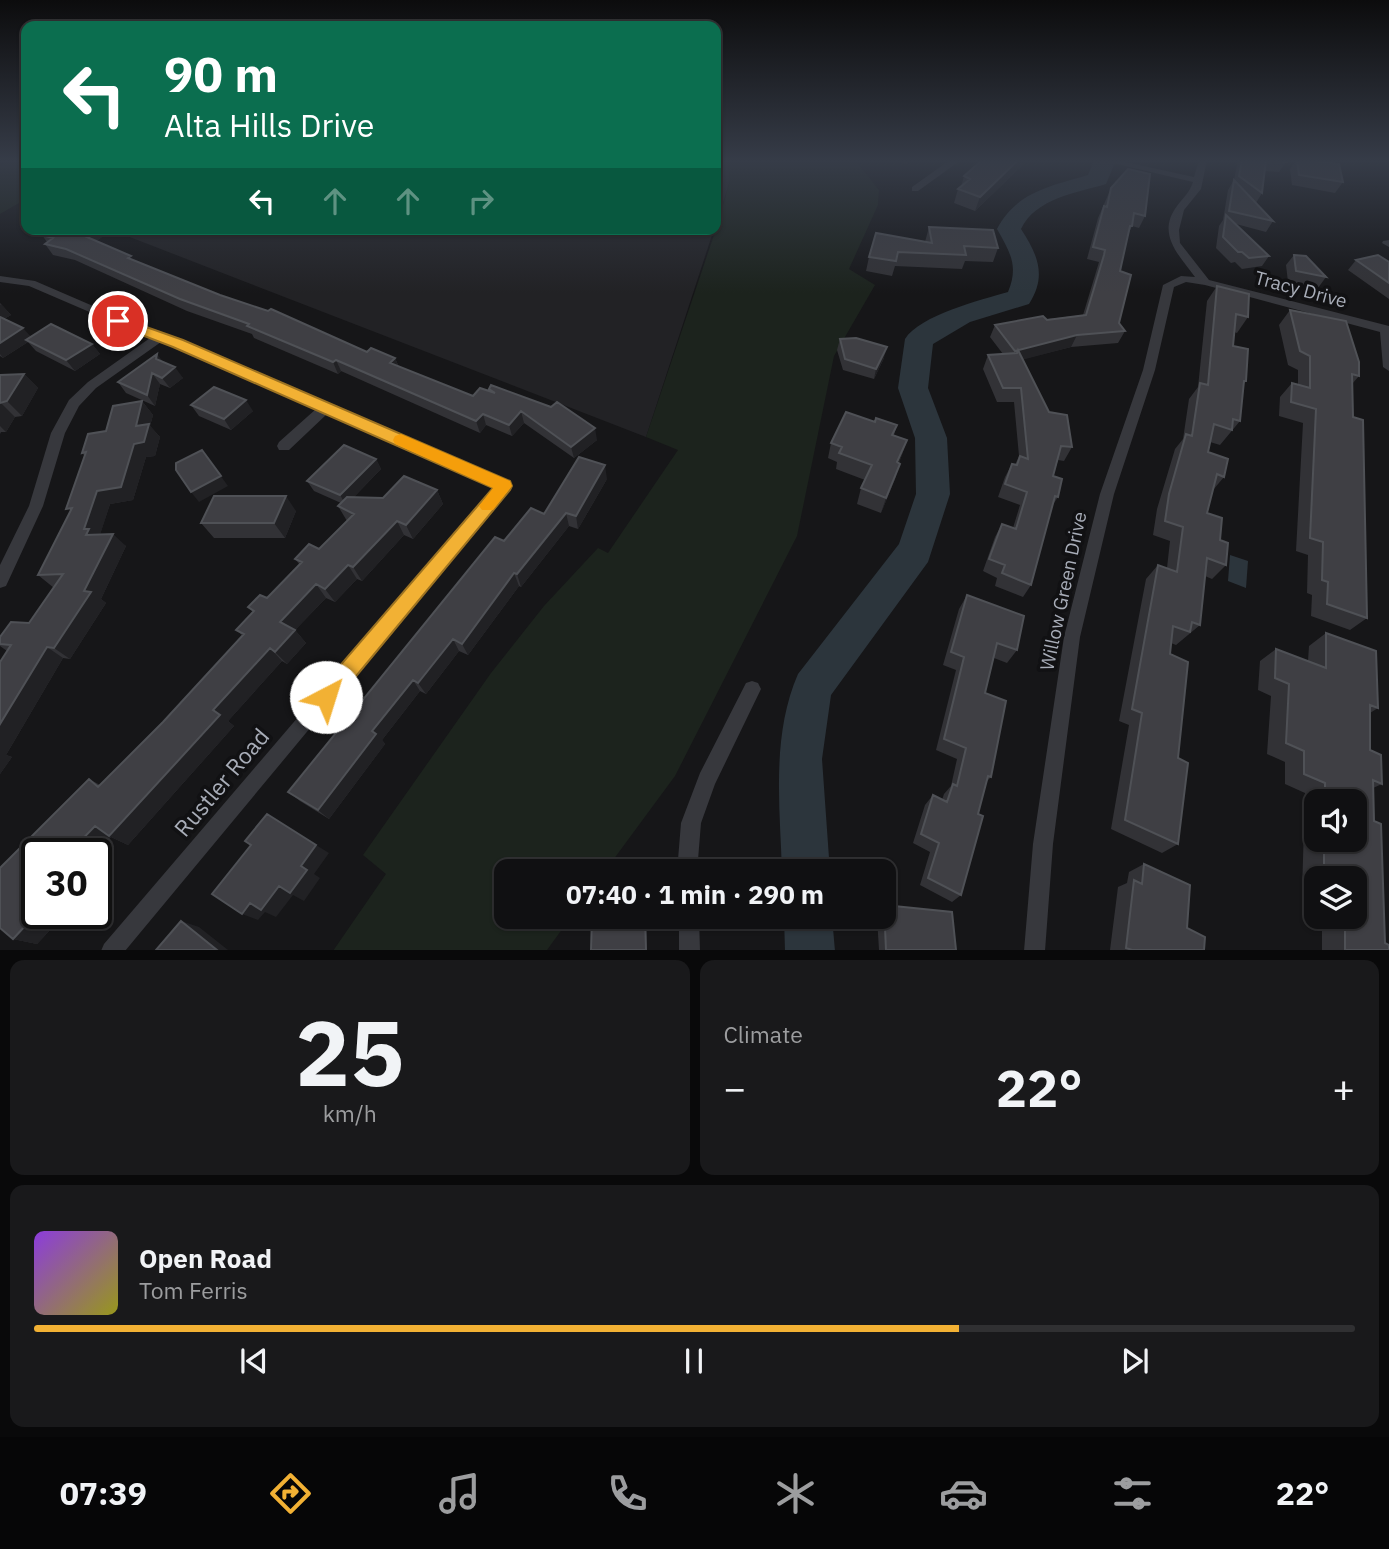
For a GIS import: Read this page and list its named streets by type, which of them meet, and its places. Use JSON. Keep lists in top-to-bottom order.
{
  "streets": {
    "street": ["Tracy Drive", "Willow Green Drive", "Rustler Road"]
  },
  "crossings": [
    ["Tracy Drive", "Willow Green Drive"]
  ],
  "page": {
    "turn": ["90 m", "Alta Hills Drive"],
    "limit": "30",
    "trip": "07:40 · 1 min · 290 m",
    "tile": [
      ["25", "km/h"],
      "Climate"
    ],
    "heat": ["−", "22°", "+"],
    "song": ["Open Road", "Tom Ferris"],
    "tabs": ["07:39", "22°"]
  }
}
